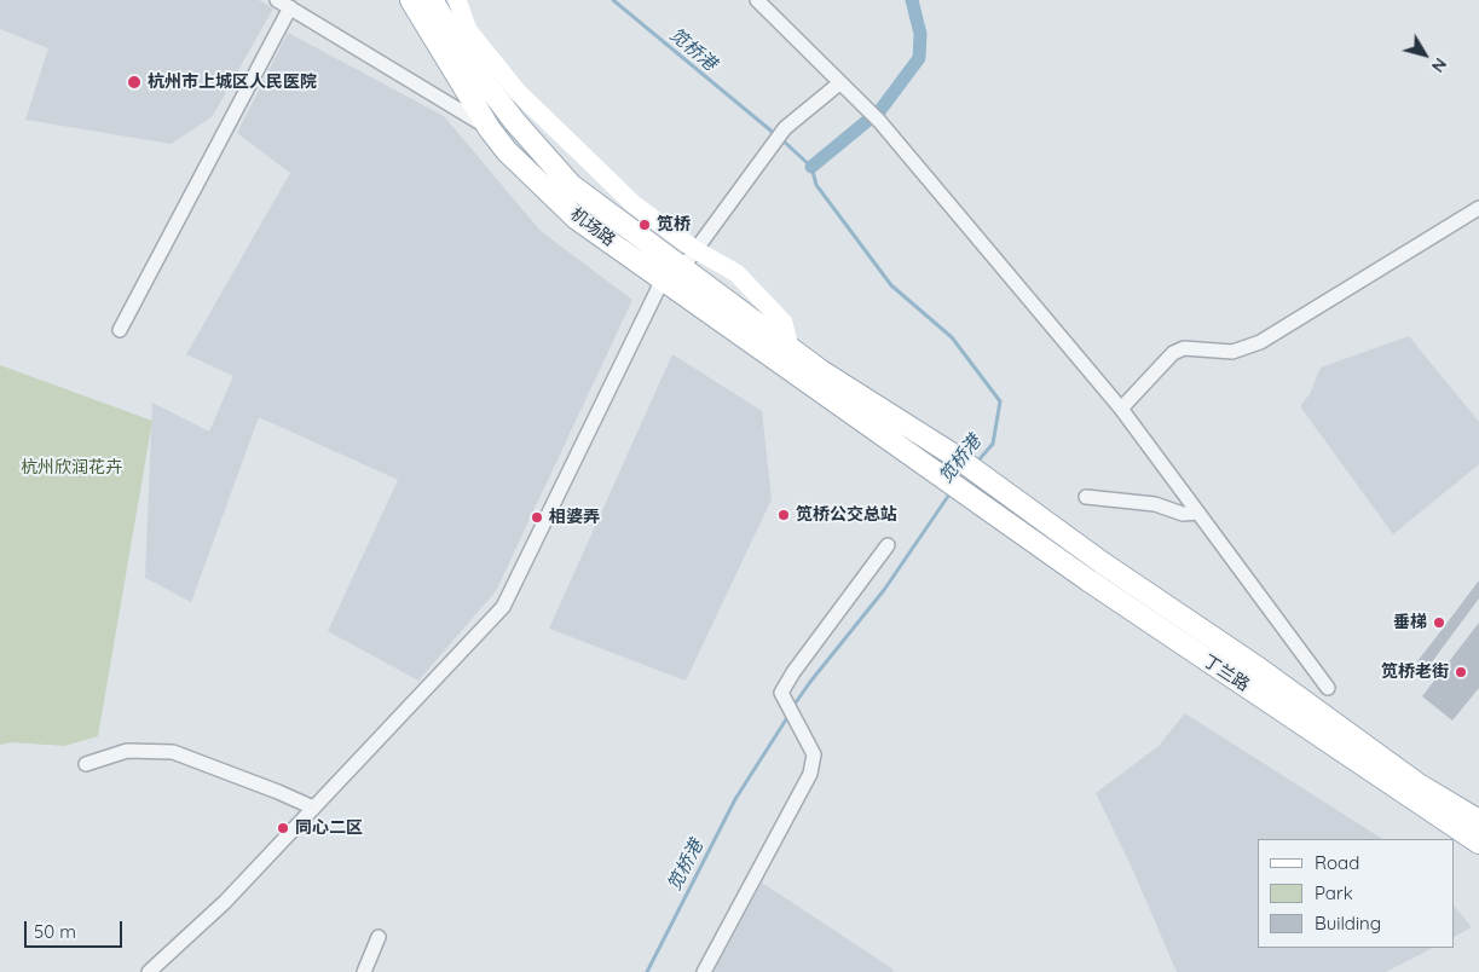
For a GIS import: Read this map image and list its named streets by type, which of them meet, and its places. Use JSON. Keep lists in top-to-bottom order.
{
  "streets": {
    "main road": ["机场路", "丁兰路"]
  },
  "crossings": [
    ["机场路", "丁兰路"]
  ],
  "water": ["笕桥港"],
  "parks": ["杭州欣润花卉"],
  "places": [
    "杭州市上城区人民医院",
    "笕桥",
    "笕桥公交总站",
    "相婆弄",
    "垂梯",
    "笕桥老街",
    "同心二区"
  ],
  "legend": ["Road", "Park", "Building"],
  "scale_bar": "50 m",
  "north": "bottom right"
}
